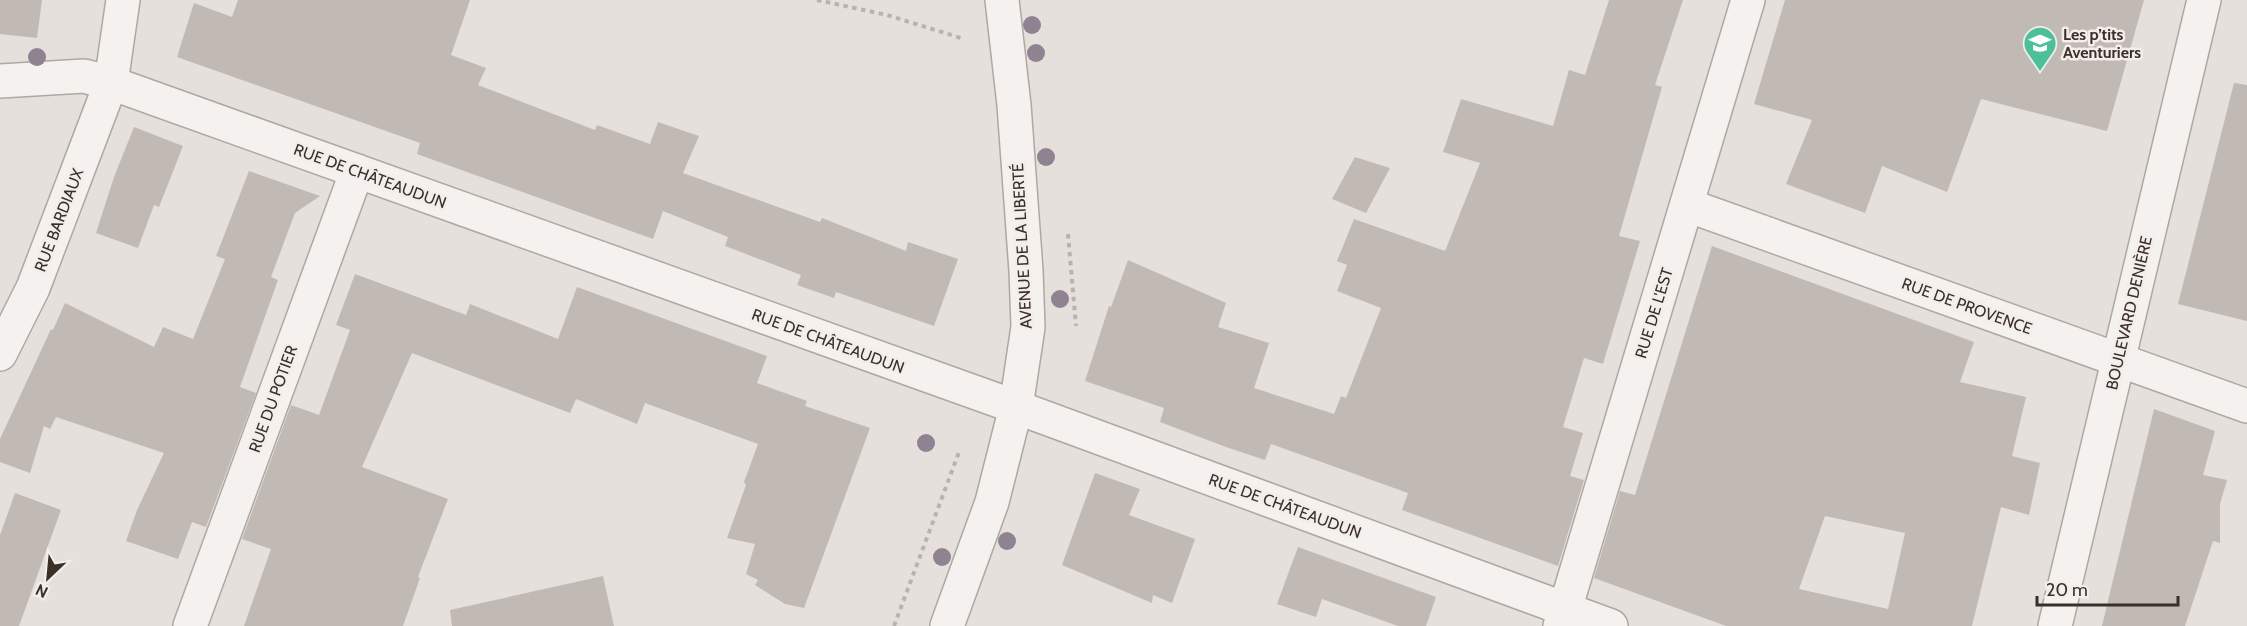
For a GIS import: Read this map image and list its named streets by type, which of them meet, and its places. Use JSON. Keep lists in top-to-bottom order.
{
  "streets": {
    "street": [
      "RUE DE CHÂTEAUDUN",
      "RUE BARDIAUX",
      "AVENUE DE LA LIBERTÉ",
      "RUE DE PROVENCE",
      "RUE DE L'EST",
      "BOULEVARD DENIÈRE",
      "RUE DU POTIER"
    ]
  },
  "crossings": [
    ["RUE DE CHÂTEAUDUN", "RUE BARDIAUX"],
    ["RUE DE CHÂTEAUDUN", "AVENUE DE LA LIBERTÉ"],
    ["RUE DE CHÂTEAUDUN", "RUE DE L'EST"],
    ["RUE DE CHÂTEAUDUN", "RUE DU POTIER"],
    ["RUE DE PROVENCE", "RUE DE L'EST"],
    ["RUE DE PROVENCE", "BOULEVARD DENIÈRE"]
  ],
  "places": {
    "school or university": ["Les p’tits Aventuriers"]
  },
  "scale_bar": "20 m",
  "north": "bottom left"
}
